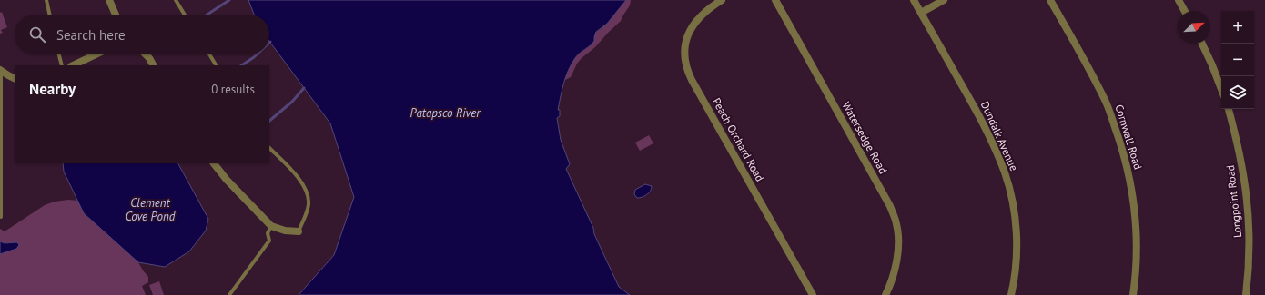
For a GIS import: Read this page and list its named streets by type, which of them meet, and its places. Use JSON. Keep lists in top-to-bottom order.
{
  "streets": {
    "street": [
      "Dundalk Avenue",
      "Cornwall Road",
      "Watersedge Road",
      "Peach Orchard Road",
      "Longpoint Road"
    ]
  },
  "water": ["Patapsco River", "Clement Cove Pond"],
  "north": "top right",
  "page": {
    "map_buttons": ["+", "−"],
    "search": "Search here",
    "heading": ["Nearby", "0 results"]
  }
}
